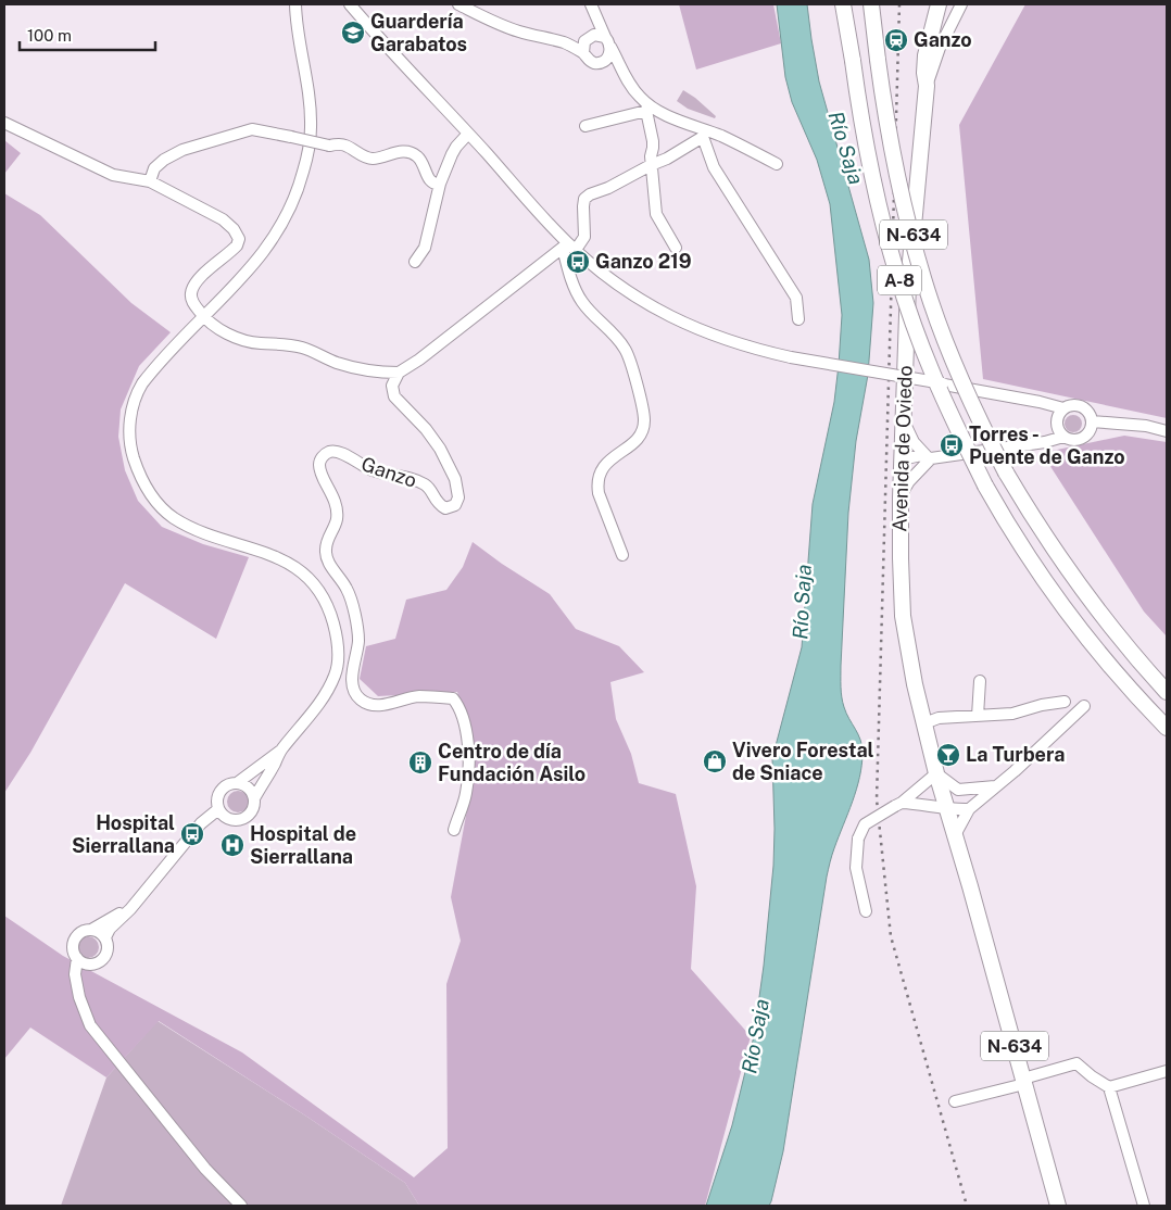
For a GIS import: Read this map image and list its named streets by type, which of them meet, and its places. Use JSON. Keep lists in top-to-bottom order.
{
  "streets": {
    "highway": ["N-634", "A-8", "Avenida de Oviedo"],
    "street": ["Ganzo"]
  },
  "crossings": [
    ["N-634", "Avenida de Oviedo"]
  ],
  "water": ["Río Saja"],
  "places": {
    "school or university": ["Guardería Garabatos"],
    "station": ["Ganzo"],
    "bus stop": ["Ganzo 219", "Torres - Puente de Ganzo", "Hospital Sierrallana"],
    "bar": ["La Turbera"],
    "shop": ["Vivero Forestal de Sniace"],
    "building": ["Centro de día Fundación Asilo"],
    "hospital": ["Hospital de Sierrallana"]
  },
  "scale_bar": "100 m"
}
